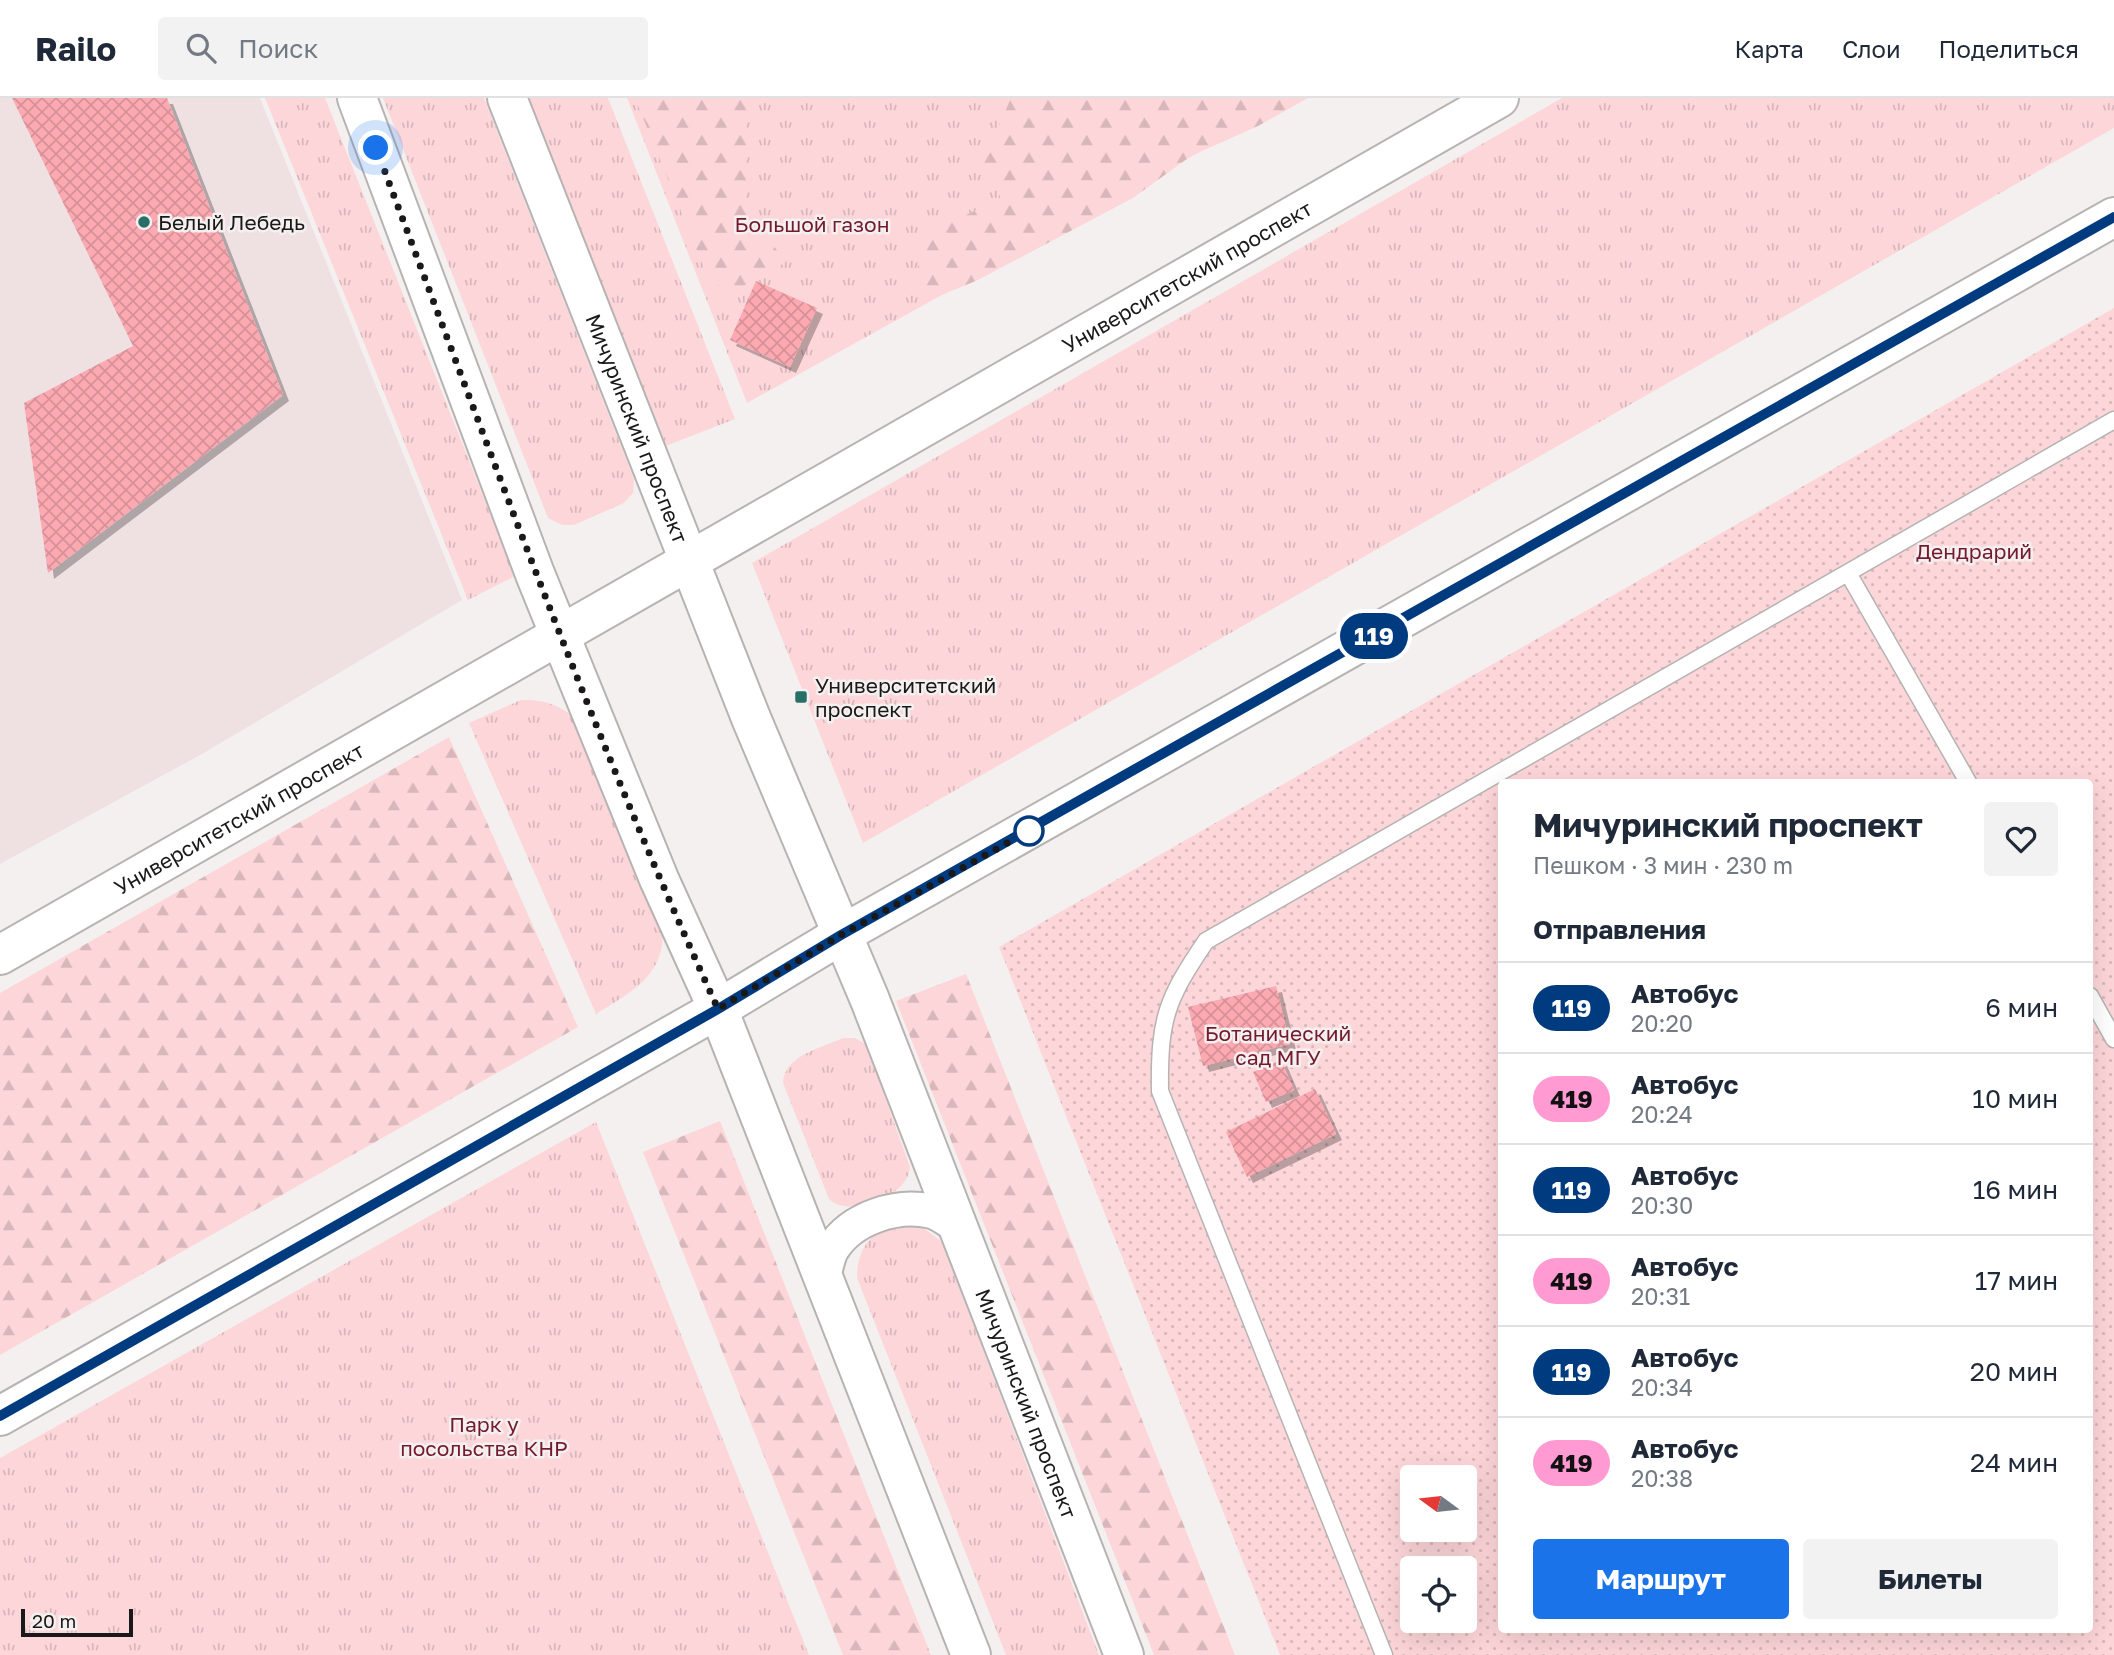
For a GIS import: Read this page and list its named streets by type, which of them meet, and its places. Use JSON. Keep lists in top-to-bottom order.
{
  "streets": {
    "main road": ["Университетский проспект", "Мичуринский проспект"]
  },
  "crossings": [
    ["Университетский проспект", "Мичуринский проспект"]
  ],
  "parks": [
    "Большой газон",
    "Дендрарий",
    "Ботанический сад МГУ",
    "Парк у посольства КНР"
  ],
  "places": {
    "other": ["Белый Лебедь"],
    "transit": ["Университетский проспект"]
  },
  "lines": ["bus line 119"],
  "scale_bar": "20 m",
  "north": "left",
  "page": {
    "header": "Railo",
    "search": "Поиск",
    "nav": ["Карта", "Слои", "Поделиться"],
    "on_map": "119",
    "heading": [
      ["Мичуринский проспект", "Пешком · 3 мин · 230 m"],
      "Отправления"
    ],
    "list": [
      {
        "mark": "119",
        "name": "Автобус",
        "note": "20:20",
        "value": "6 мин"
      },
      {
        "mark": "419",
        "name": "Автобус",
        "note": "20:24",
        "value": "10 мин"
      },
      {
        "mark": "119",
        "name": "Автобус",
        "note": "20:30",
        "value": "16 мин"
      },
      {
        "mark": "419",
        "name": "Автобус",
        "note": "20:31",
        "value": "17 мин"
      },
      {
        "mark": "119",
        "name": "Автобус",
        "note": "20:34",
        "value": "20 мин"
      },
      {
        "mark": "419",
        "name": "Автобус",
        "note": "20:38",
        "value": "24 мин"
      }
    ],
    "buttons": ["Маршрут", "Билеты"],
    "scale": "20 m"
  }
}
